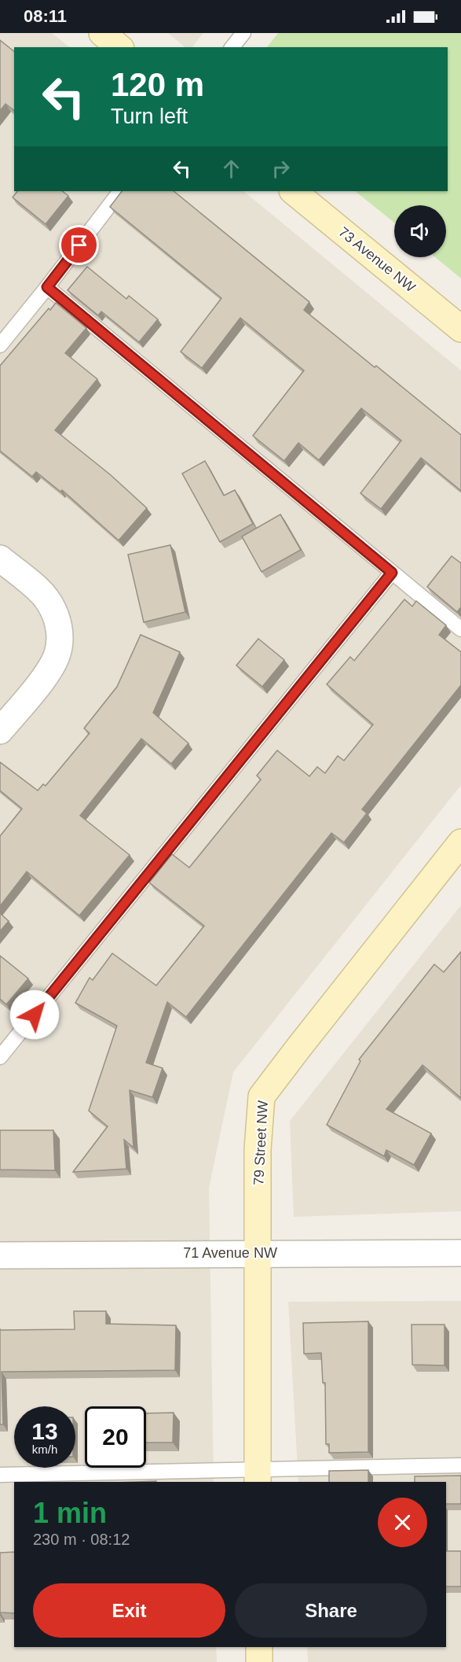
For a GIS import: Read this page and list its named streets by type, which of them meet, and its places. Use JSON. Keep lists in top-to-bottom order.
{
  "streets": {
    "street": ["73 Avenue NW", "79 Street NW", "71 Avenue NW"]
  },
  "crossings": [
    ["79 Street NW", "71 Avenue NW"]
  ],
  "page": {
    "status": "08:11",
    "turn": ["120 m", "Turn left"],
    "speed": "13 km/h",
    "limit": "20",
    "heading": ["1 min", "230 m · 08:12"],
    "buttons": ["Exit", "Share"]
  }
}
